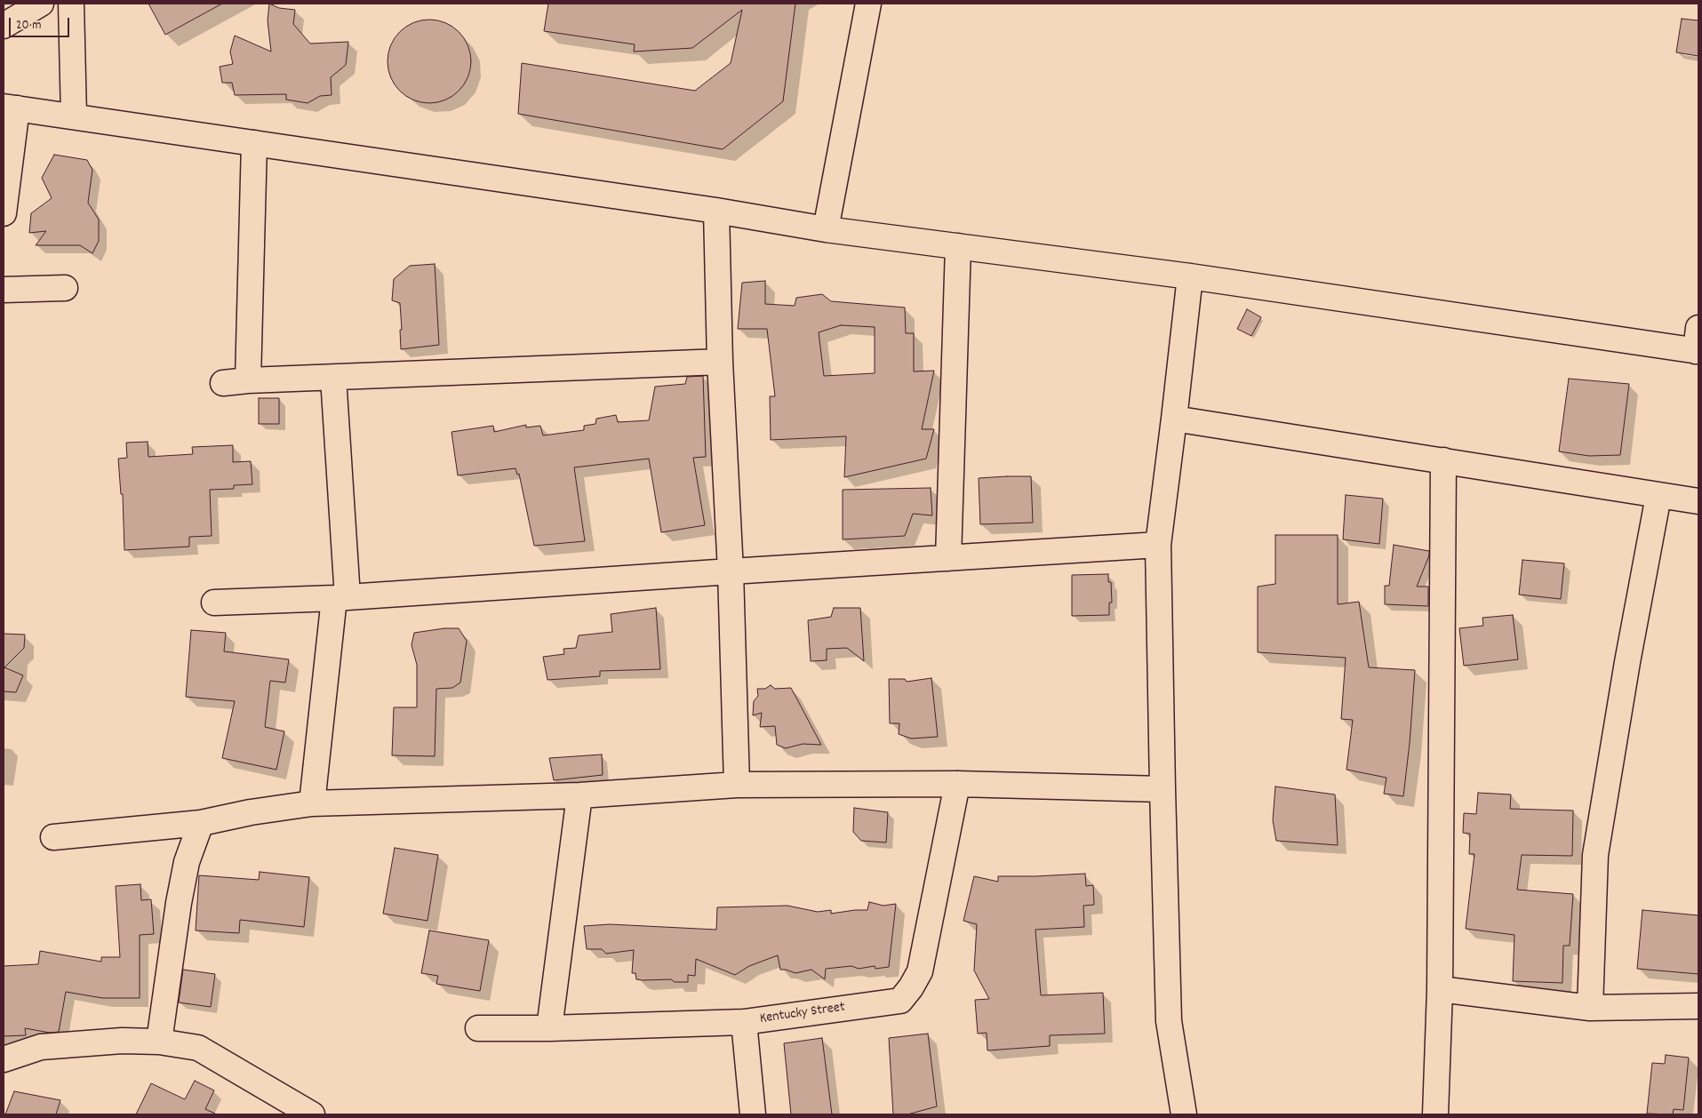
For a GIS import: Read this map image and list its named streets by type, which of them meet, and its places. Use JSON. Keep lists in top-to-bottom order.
{
  "streets": {
    "street": ["Kentucky Street"]
  },
  "scale_bar": "20 m"
}
